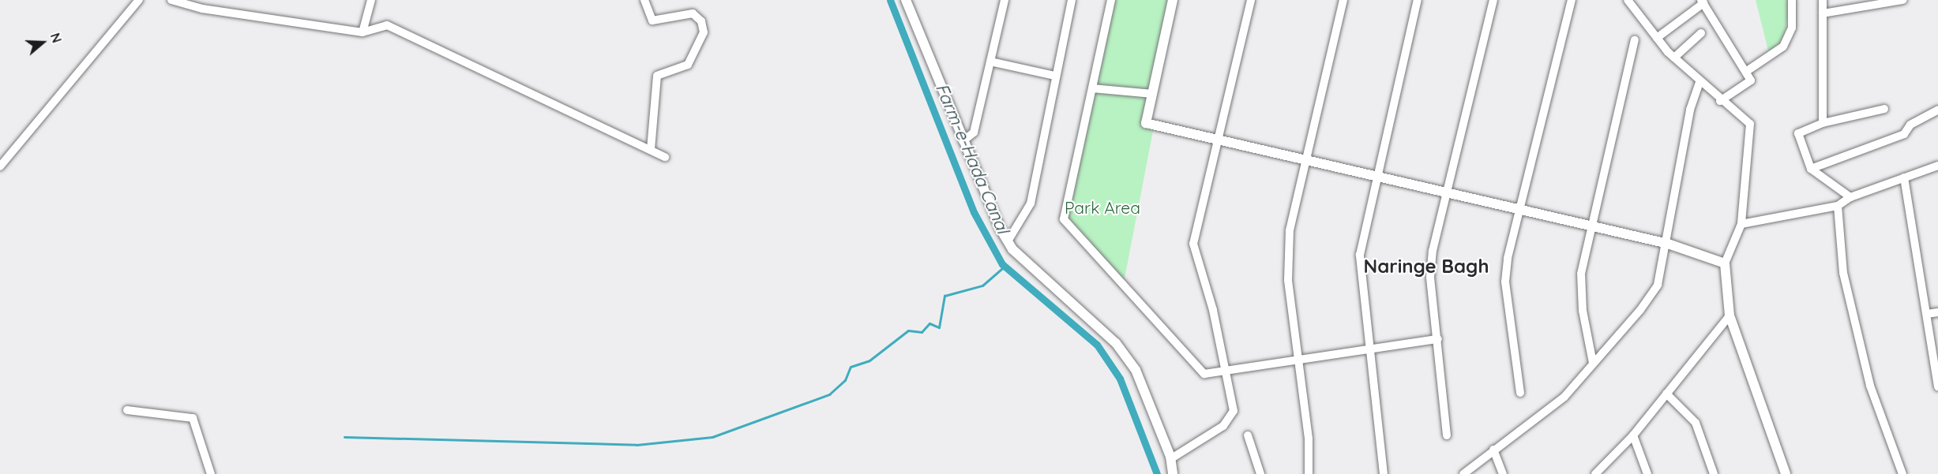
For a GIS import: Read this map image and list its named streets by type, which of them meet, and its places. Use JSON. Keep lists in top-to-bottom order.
{
  "districts": ["Naringe Bagh"],
  "water": ["Farm-e-Hada Canal"],
  "parks": ["Park Area"],
  "north": "right"
}
